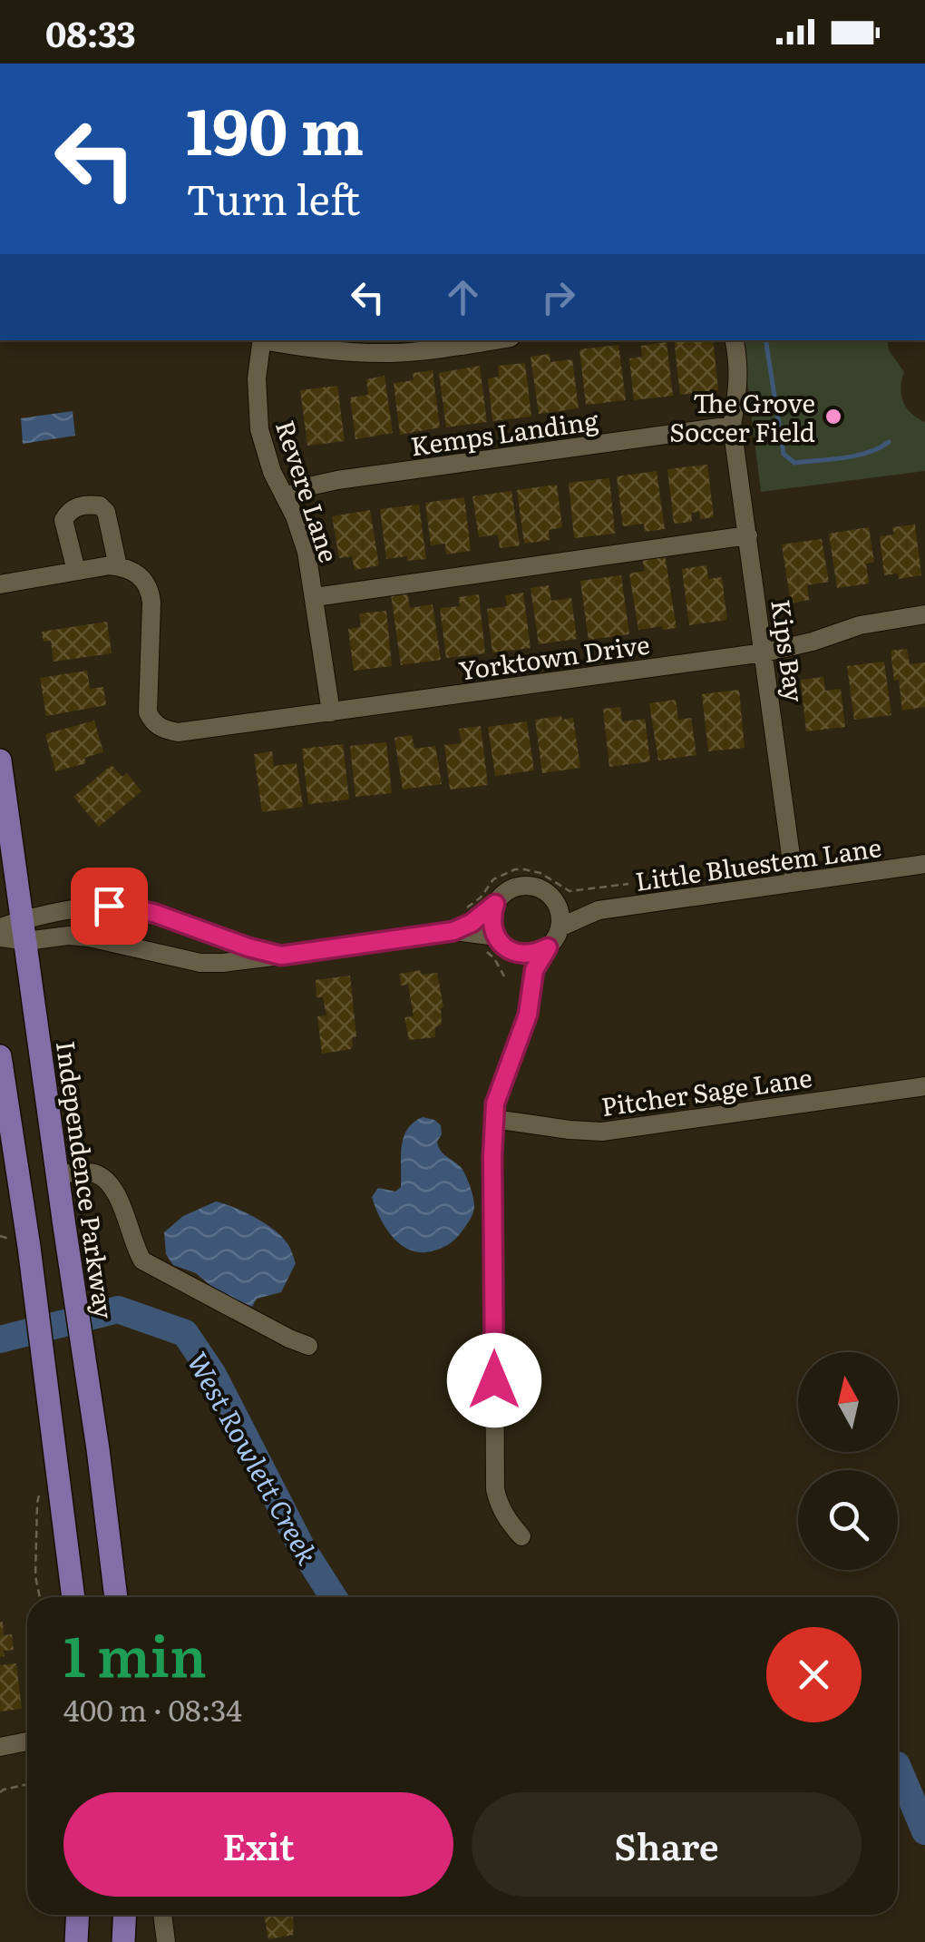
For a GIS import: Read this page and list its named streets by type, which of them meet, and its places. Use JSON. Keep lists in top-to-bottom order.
{
  "streets": {
    "main road": ["Independence Parkway"],
    "street": [
      "Kemps Landing",
      "Revere Lane",
      "Kips Bay",
      "Yorktown Drive",
      "Little Bluestem Lane",
      "Pitcher Sage Lane"
    ]
  },
  "crossings": [
    ["Kemps Landing", "Revere Lane"],
    ["Kemps Landing", "Kips Bay"],
    ["Revere Lane", "Yorktown Drive"],
    ["Kips Bay", "Yorktown Drive"],
    ["Kips Bay", "Little Bluestem Lane"]
  ],
  "water": ["West Rowlett Creek"],
  "places": ["The Grove Soccer Field"],
  "north": "top",
  "page": {
    "status": "08:33",
    "turn": ["190 m", "Turn left"],
    "heading": ["1 min", "400 m · 08:34"],
    "buttons": ["Exit", "Share"]
  }
}
